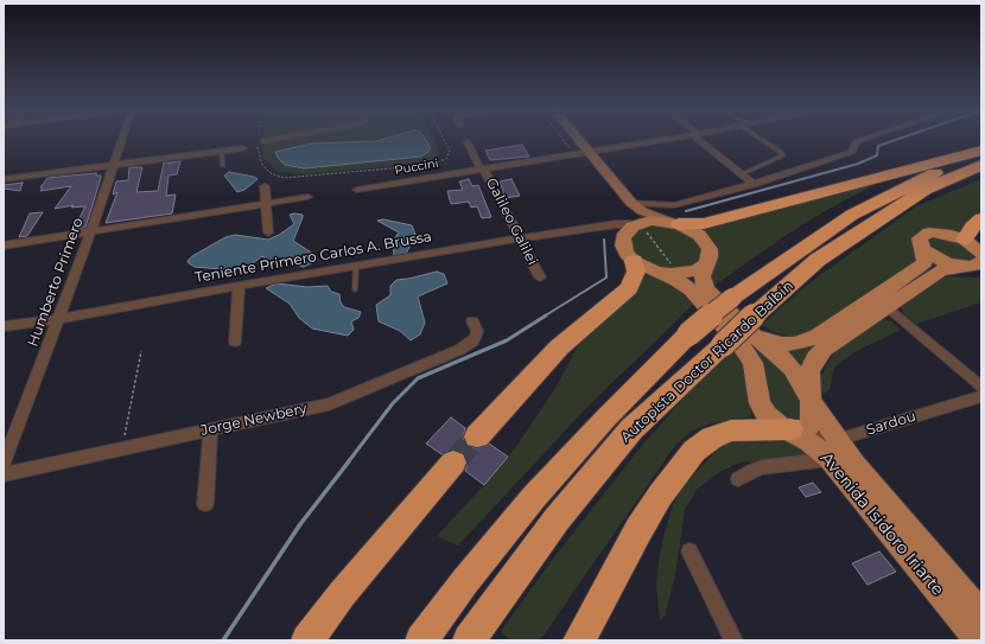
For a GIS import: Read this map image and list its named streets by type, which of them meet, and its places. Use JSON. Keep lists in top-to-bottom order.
{
  "streets": {
    "highway": ["Autopista Doctor Ricardo Balbín"],
    "main road": ["Avenida Isidoro Iriarte"],
    "street": [
      "Puccini",
      "Galileo Galilei",
      "Teniente Primero Carlos A. Brussa",
      "Humberto Primero",
      "Jorge Newbery",
      "Sardou"
    ]
  },
  "crossings": [
    ["Puccini", "Galileo Galilei"],
    ["Galileo Galilei", "Teniente Primero Carlos A. Brussa"],
    ["Teniente Primero Carlos A. Brussa", "Humberto Primero"],
    ["Teniente Primero Carlos A. Brussa", "Avenida Isidoro Iriarte"],
    ["Autopista Doctor Ricardo Balbín", "Avenida Isidoro Iriarte"],
    ["Sardou", "Avenida Isidoro Iriarte"]
  ]
}
